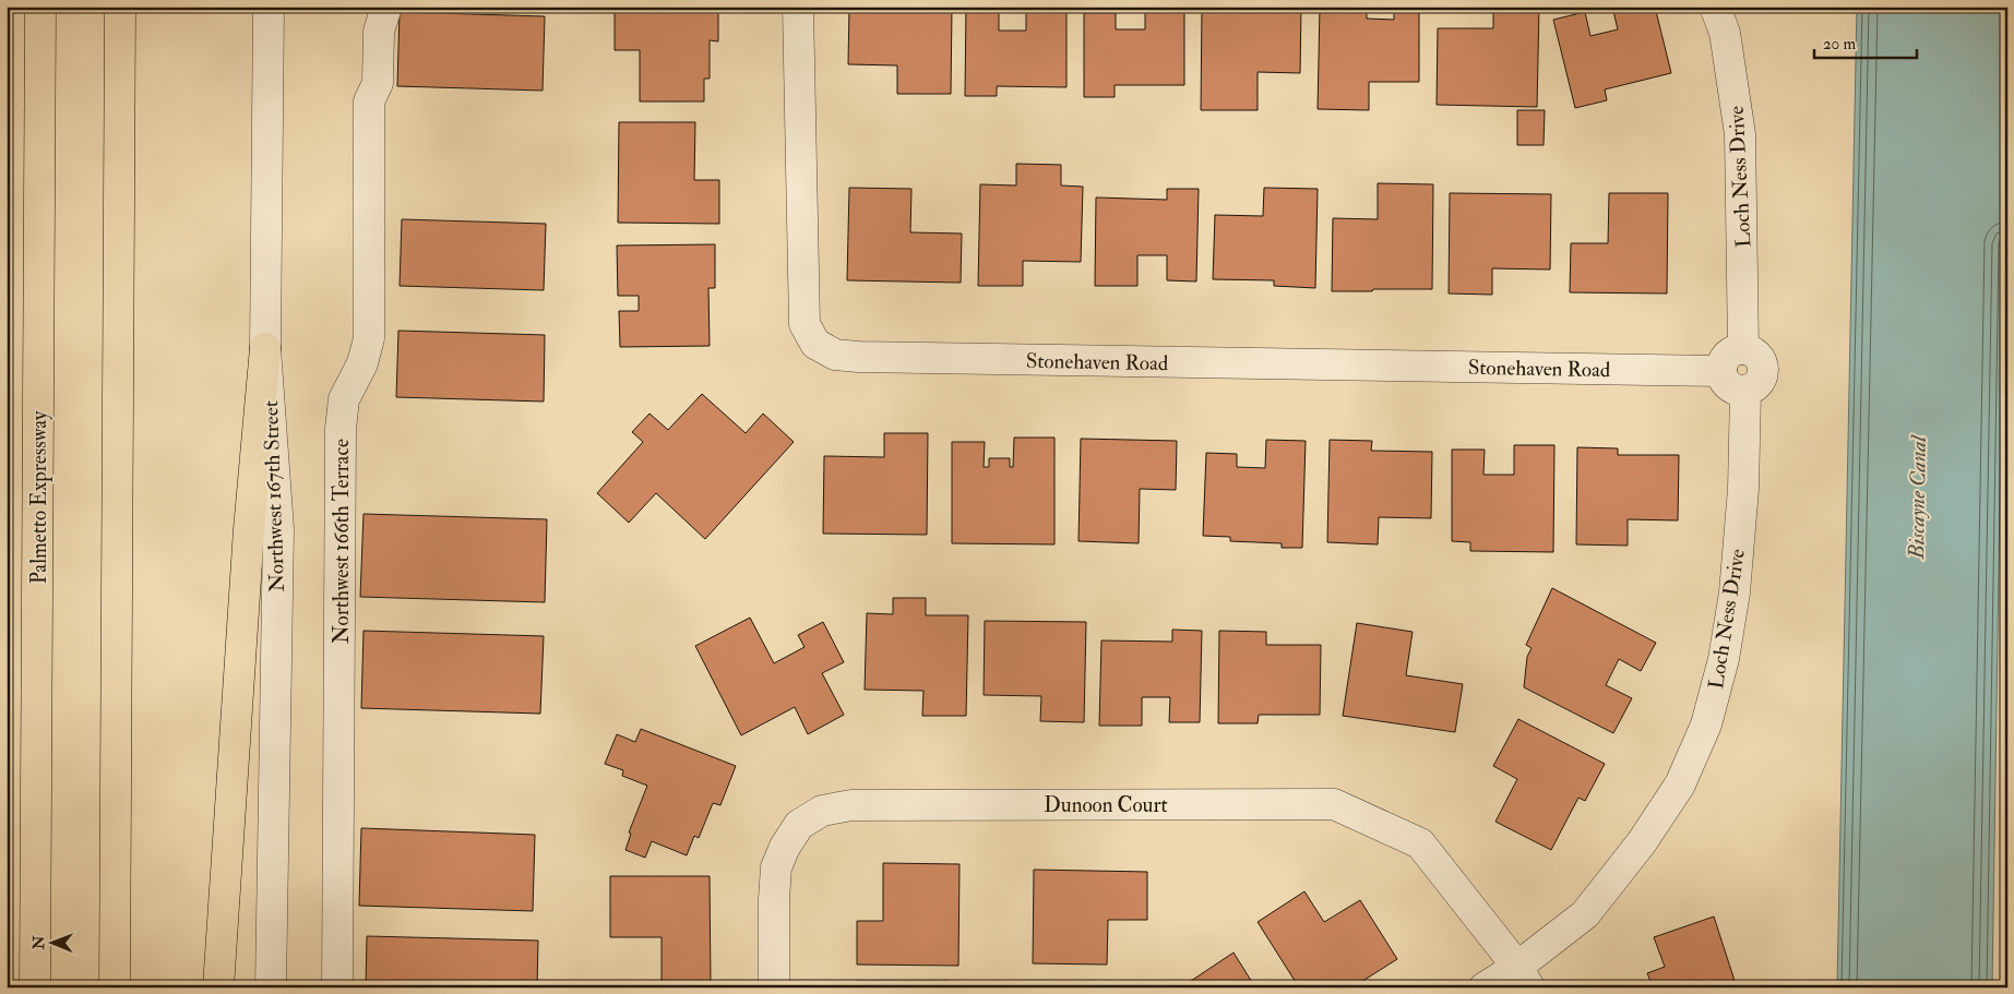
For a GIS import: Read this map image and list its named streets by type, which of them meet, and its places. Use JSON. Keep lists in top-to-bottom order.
{
  "streets": {
    "highway": ["Palmetto Expressway"],
    "street": [
      "Loch Ness Drive",
      "Stonehaven Road",
      "Northwest 167th Street",
      "Northwest 166th Terrace",
      "Dunoon Court"
    ]
  },
  "crossings": [
    ["Loch Ness Drive", "Stonehaven Road"],
    ["Loch Ness Drive", "Dunoon Court"]
  ],
  "water": ["Biscayne Canal"],
  "scale_bar": "20 m",
  "north": "left"
}
